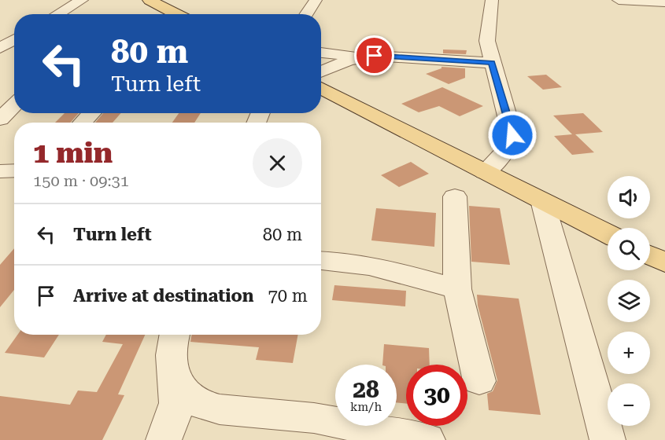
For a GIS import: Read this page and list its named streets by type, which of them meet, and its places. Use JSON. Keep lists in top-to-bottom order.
{
  "page": {
    "turn": ["80 m", "Turn left"],
    "heading": ["1 min", "150 m · 09:31"],
    "map_buttons": ["+", "−"],
    "list": [
      {
        "name": "Turn left",
        "value": "80 m"
      },
      {
        "name": "Arrive at destination",
        "value": "70 m"
      }
    ],
    "speed": "28 km/h",
    "limit": "30"
  }
}
